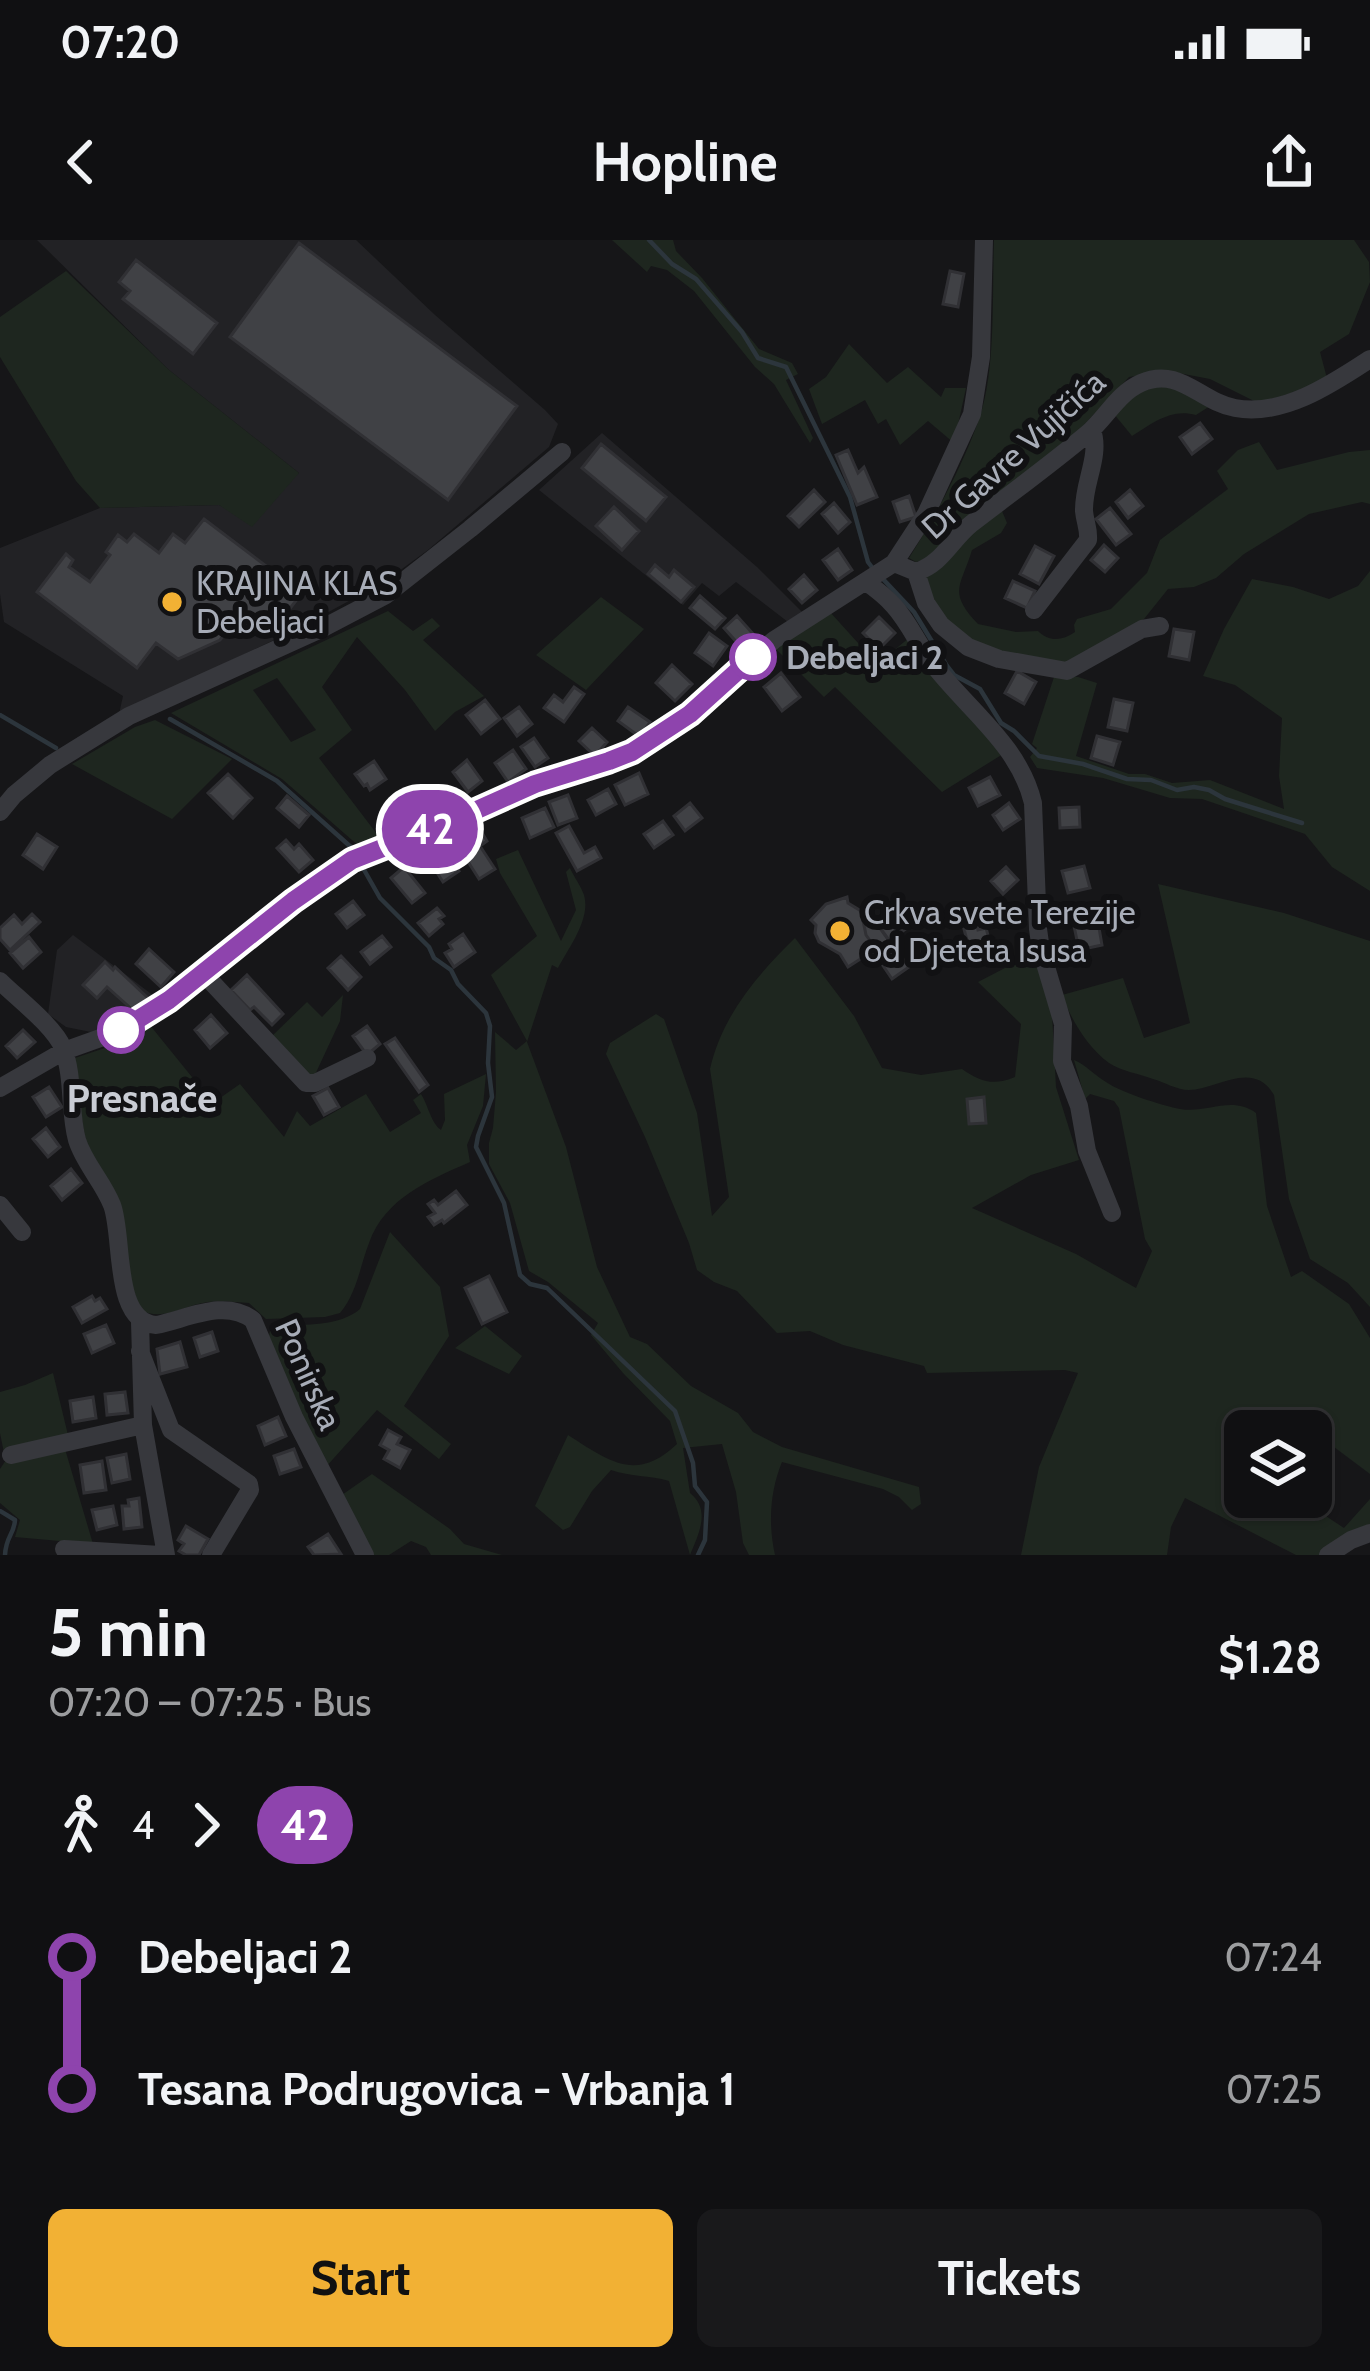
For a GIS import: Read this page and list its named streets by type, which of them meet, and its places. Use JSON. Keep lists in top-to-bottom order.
{
  "streets": {
    "street": ["Dr Gavre Vujičića", "Ponirska"]
  },
  "districts": ["Presnače"],
  "places": ["KRAJINA KLAS Debeljaci", "Debeljaci 2", "Crkva svete Terezije od Djeteta Isusa"],
  "lines": ["bus line 42"],
  "page": {
    "status": "07:20",
    "header": "Hopline",
    "on_map": "42",
    "heading": ["5 min", "07:20 – 07:25 · Bus", "$1.28"],
    "legs": ["4", "42"],
    "list": [
      {
        "name": "Debeljaci 2",
        "value": "07:24"
      },
      {
        "name": "Tesana Podrugovica - Vrbanja 1",
        "value": "07:25"
      }
    ],
    "buttons": ["Start", "Tickets"]
  }
}
